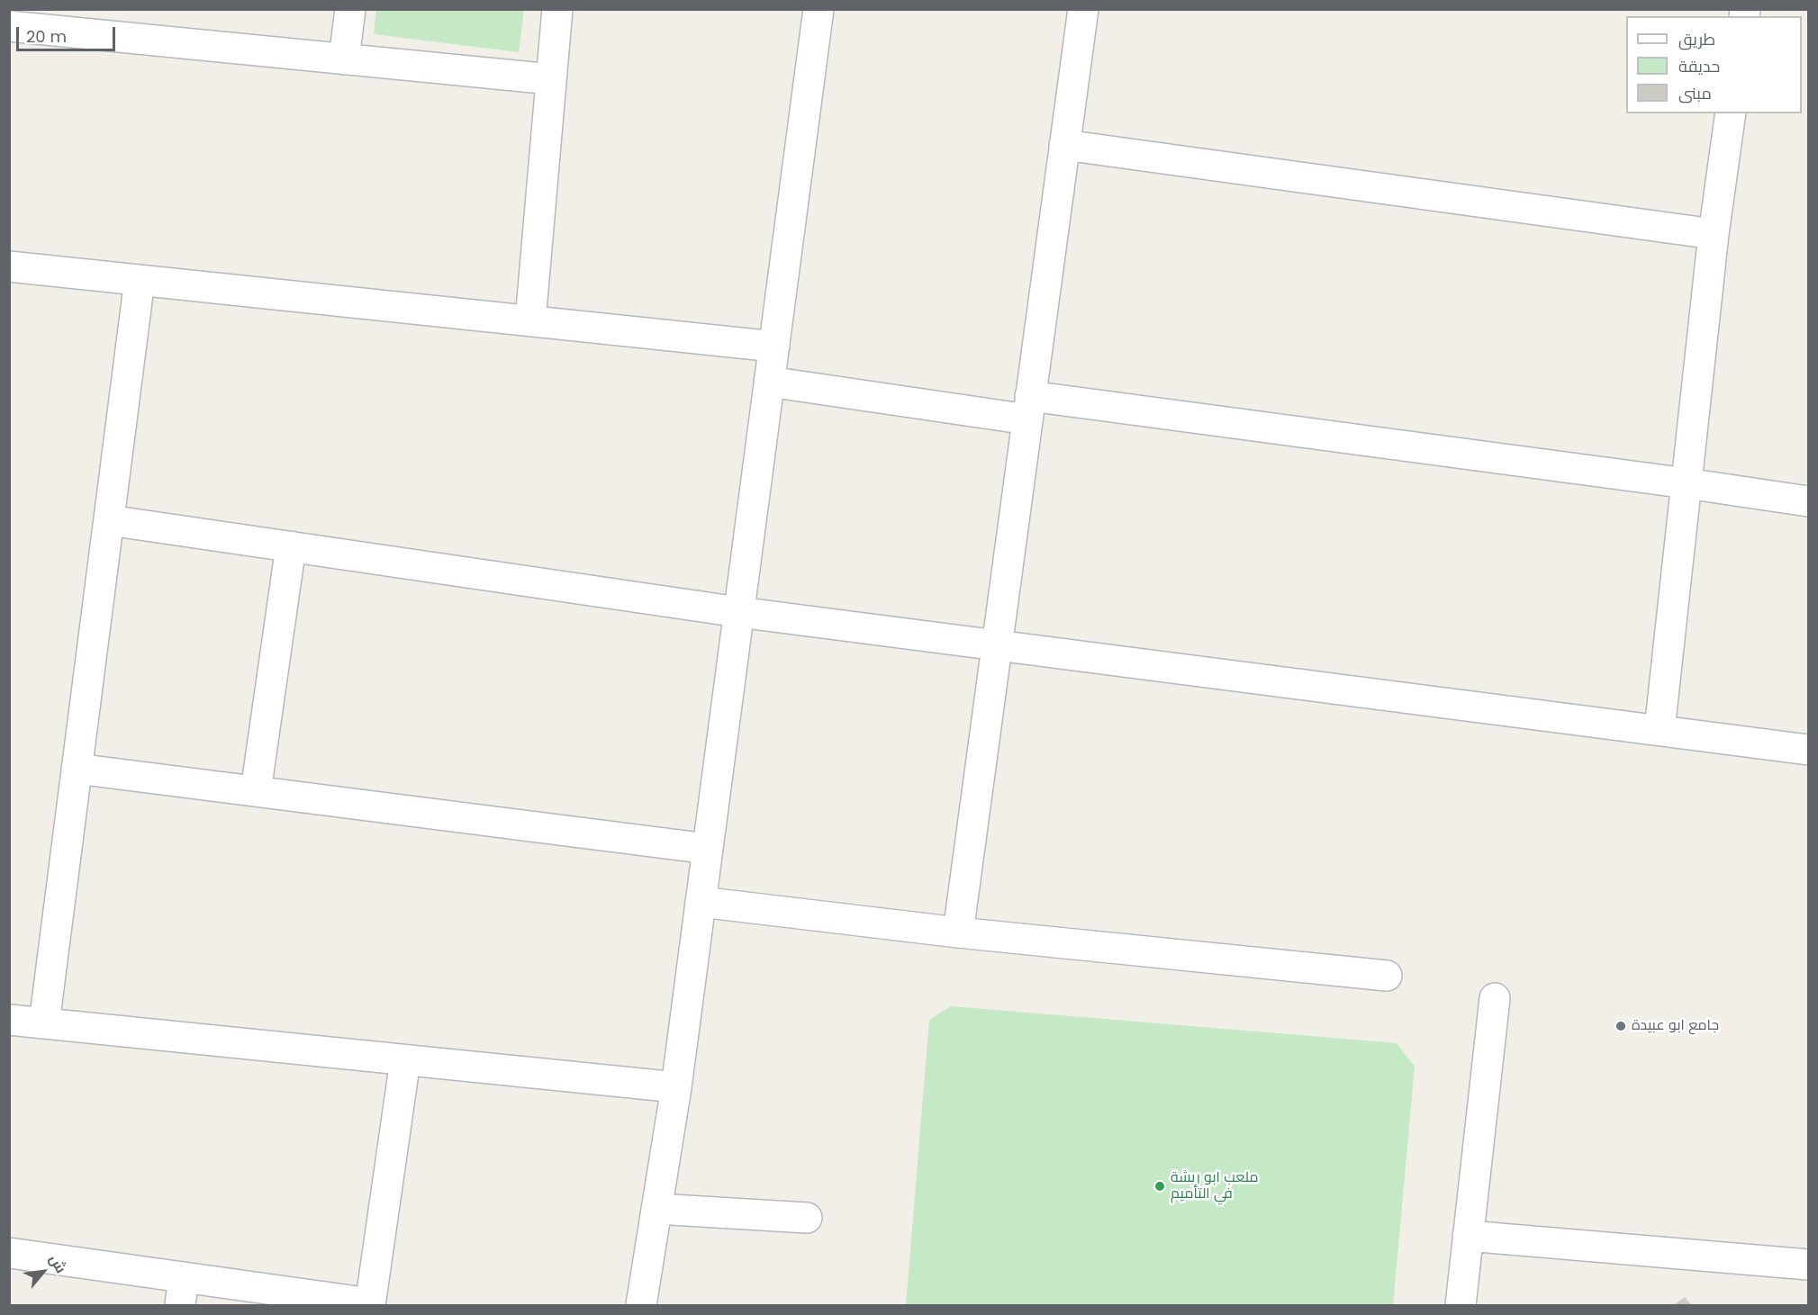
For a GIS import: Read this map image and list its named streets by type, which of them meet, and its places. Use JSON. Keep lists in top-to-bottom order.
{
  "places": ["جامع ابو عبيدة", "ملعب ابو ريشة في التأميم"],
  "legend": ["طريق", "حديقة", "مبنى"],
  "scale_bar": "20 m",
  "north": "top right"
}
